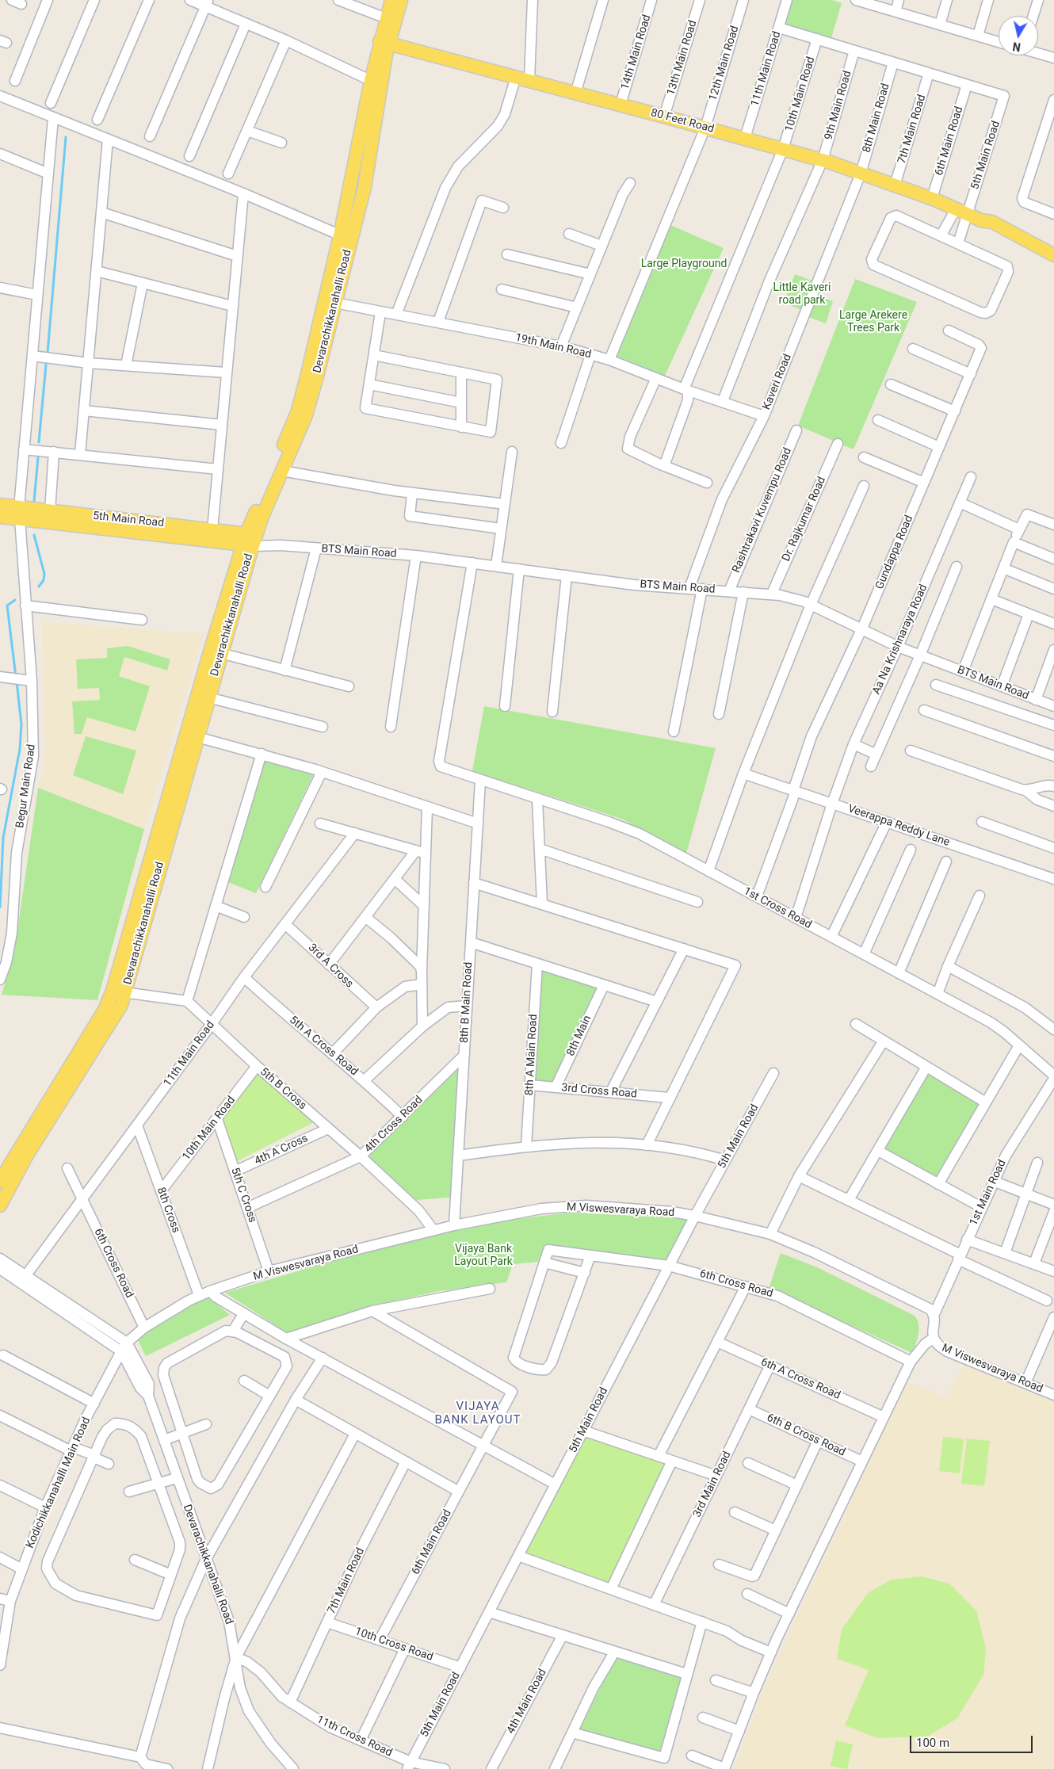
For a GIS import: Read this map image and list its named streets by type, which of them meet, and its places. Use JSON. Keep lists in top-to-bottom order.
{
  "streets": {
    "main road": ["80 Feet Road", "5th Main Road", "Devarachikkanahalli Road"],
    "street": [
      "14th Main Road",
      "13th Main Road",
      "12th Main Road",
      "11th Main Road",
      "10th Main Road",
      "9th Main Road",
      "8th Main Road",
      "7th Main Road",
      "6th Main Road",
      "19th Main Road",
      "Kaveri Road",
      "Rashtrakavi Kuvempu Road",
      "Dr. Rajkumar Road",
      "BTS Main Road",
      "Gundappa Road",
      "Aa Na Krishnaraya Road",
      "Begur Main Road",
      "Veerappa Reddy Lane",
      "1st Cross Road",
      "3rd A Cross",
      "8th B Main Road",
      "8th Main",
      "5th A Cross Road",
      "8th A Main Road",
      "5th B Cross",
      "3rd Cross Road",
      "4th Cross Road",
      "4th A Cross",
      "1st Main Road",
      "5th C Cross",
      "8th Cross",
      "M Viswesvaraya Road",
      "6th Cross Road",
      "6th A Cross Road",
      "6th B Cross Road",
      "Kodichikkanahalli Main Road",
      "3rd Main Road",
      "10th Cross Road",
      "4th Main Road",
      "11th Cross Road"
    ]
  },
  "crossings": [
    ["14th Main Road", "80 Feet Road"],
    ["13th Main Road", "80 Feet Road"],
    ["12th Main Road", "80 Feet Road"],
    ["12th Main Road", "19th Main Road"],
    ["11th Main Road", "80 Feet Road"],
    ["11th Main Road", "3rd A Cross"],
    ["11th Main Road", "5th A Cross Road"],
    ["11th Main Road", "5th B Cross"],
    ["11th Main Road", "8th Cross"],
    ["11th Main Road", "6th Cross Road"],
    ["10th Main Road", "80 Feet Road"],
    ["10th Main Road", "19th Main Road"],
    ["10th Main Road", "5th B Cross"],
    ["10th Main Road", "5th C Cross"],
    ["10th Main Road", "8th Cross"],
    ["9th Main Road", "80 Feet Road"],
    ["9th Main Road", "19th Main Road"],
    ["8th Main Road", "80 Feet Road"],
    ["8th Main Road", "Kaveri Road"],
    ["80 Feet Road", "7th Main Road"],
    ["80 Feet Road", "6th Main Road"],
    ["80 Feet Road", "5th Main Road"],
    ["80 Feet Road", "Devarachikkanahalli Road"],
    ["80 Feet Road", "Kaveri Road"],
    ["7th Main Road", "10th Cross Road"],
    ["7th Main Road", "11th Cross Road"],
    ["6th Main Road", "5th Main Road"],
    ["6th Main Road", "10th Cross Road"],
    ["5th Main Road", "Devarachikkanahalli Road"],
    ["5th Main Road", "BTS Main Road"],
    ["5th Main Road", "Begur Main Road"],
    ["5th Main Road", "M Viswesvaraya Road"],
    ["5th Main Road", "6th Cross Road"],
    ["5th Main Road", "10th Cross Road"],
    ["5th Main Road", "11th Cross Road"],
    ["Devarachikkanahalli Road", "19th Main Road"],
    ["Devarachikkanahalli Road", "BTS Main Road"],
    ["Devarachikkanahalli Road", "M Viswesvaraya Road"],
    ["Devarachikkanahalli Road", "Kodichikkanahalli Main Road"],
    ["Devarachikkanahalli Road", "11th Cross Road"],
    ["19th Main Road", "Kaveri Road"],
    ["Kaveri Road", "BTS Main Road"],
    ["Rashtrakavi Kuvempu Road", "BTS Main Road"],
    ["Dr. Rajkumar Road", "BTS Main Road"],
    ["BTS Main Road", "Gundappa Road"],
    ["BTS Main Road", "Aa Na Krishnaraya Road"],
    ["BTS Main Road", "1st Cross Road"],
    ["Gundappa Road", "Veerappa Reddy Lane"],
    ["Gundappa Road", "1st Cross Road"],
    ["Aa Na Krishnaraya Road", "Veerappa Reddy Lane"],
    ["Aa Na Krishnaraya Road", "1st Cross Road"],
    ["1st Cross Road", "8th B Main Road"],
    ["8th B Main Road", "4th Cross Road"],
    ["8th B Main Road", "M Viswesvaraya Road"],
    ["8th Main", "3rd Cross Road"],
    ["5th A Cross Road", "4th Cross Road"],
    ["8th A Main Road", "3rd Cross Road"],
    ["5th B Cross", "4th Cross Road"],
    ["5th B Cross", "4th A Cross"],
    ["5th B Cross", "M Viswesvaraya Road"],
    ["4th Cross Road", "5th C Cross"],
    ["4th A Cross", "5th C Cross"],
    ["1st Main Road", "M Viswesvaraya Road"],
    ["5th C Cross", "M Viswesvaraya Road"],
    ["8th Cross", "M Viswesvaraya Road"],
    ["M Viswesvaraya Road", "6th Cross Road"],
    ["6th A Cross Road", "3rd Main Road"],
    ["6th B Cross Road", "3rd Main Road"]
  ],
  "districts": ["VIJAYA BANK LAYOUT"],
  "parks": [
    "Large Playground",
    "Little Kaveri road park",
    "Large Arekere Trees Park",
    "Vijaya Bank Layout Park"
  ],
  "scale_bar": "100 m",
  "north": "bottom"
}
